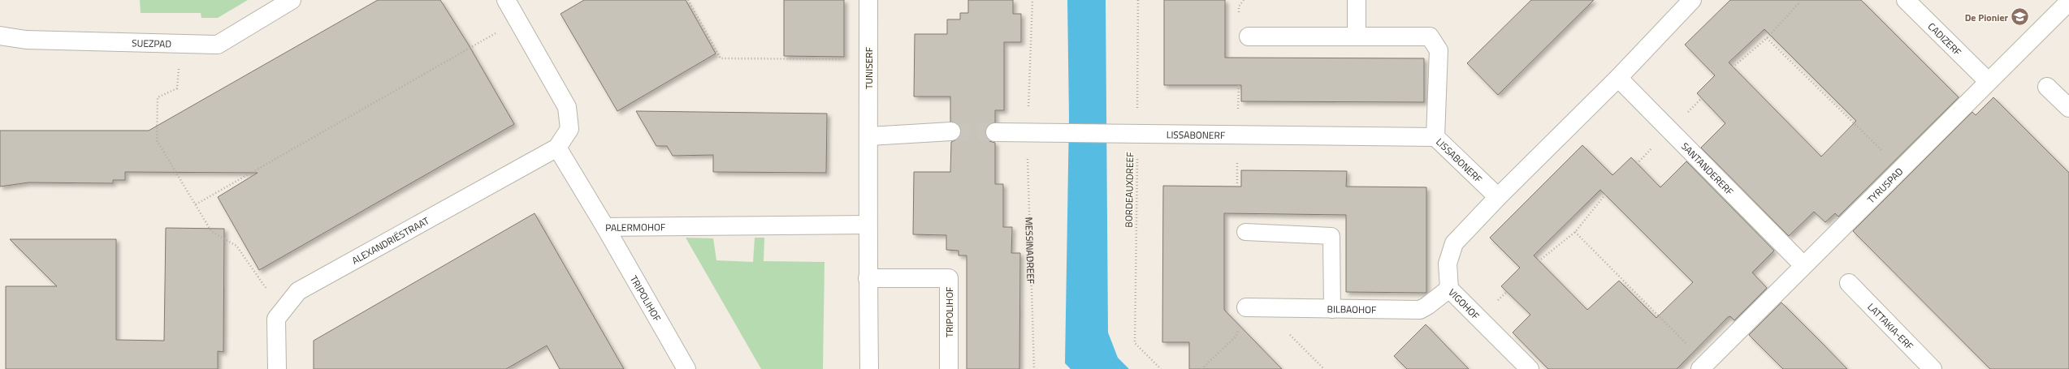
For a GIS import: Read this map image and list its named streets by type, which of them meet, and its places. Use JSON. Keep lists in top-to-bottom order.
{
  "streets": {
    "street": [
      "CADIZERF",
      "SUEZPAD",
      "TUNISERF",
      "LISSABONERF",
      "SANTANDERERF",
      "TYRUSPAD",
      "PALERMOHOF",
      "ALEXANDRIËSTRAAT",
      "TRIPOLIHOF",
      "VIGOHOF",
      "BILBAOHOF",
      "LATTAKIA-ERF"
    ],
    "path": ["BORDEAUXDREEF", "MESSINADREEF"]
  },
  "crossings": [
    ["LISSABONERF", "BORDEAUXDREEF"],
    ["LISSABONERF", "MESSINADREEF"],
    ["LISSABONERF", "VIGOHOF"],
    ["PALERMOHOF", "ALEXANDRIËSTRAAT"],
    ["PALERMOHOF", "TRIPOLIHOF"],
    ["VIGOHOF", "BILBAOHOF"]
  ],
  "places": {
    "school or university": ["De Pionier"]
  }
}
